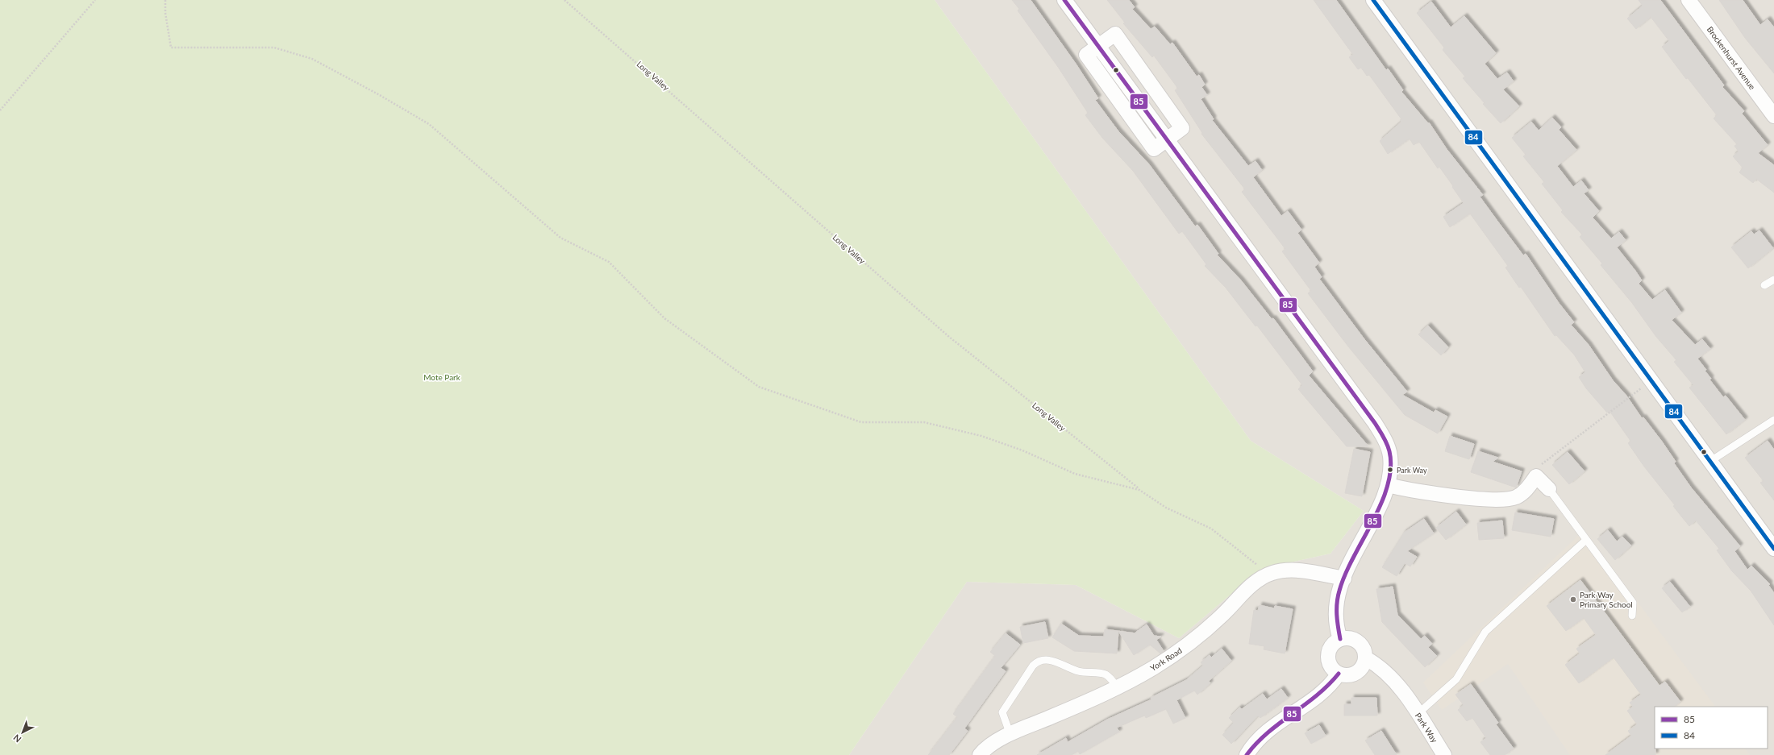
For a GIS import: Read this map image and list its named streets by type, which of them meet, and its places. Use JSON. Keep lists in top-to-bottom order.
{
  "streets": {
    "street": ["Brockenhurst Avenue", "York Road", "Park Way"],
    "path": ["Long Valley"]
  },
  "crossings": [
    ["Long Valley", "York Road"]
  ],
  "parks": ["Mote Park"],
  "places": ["Park Way", "Park Way Primary School"],
  "lines": ["transit line 85", "transit line 84"],
  "legend": ["85", "84"],
  "north": "bottom left"
}
